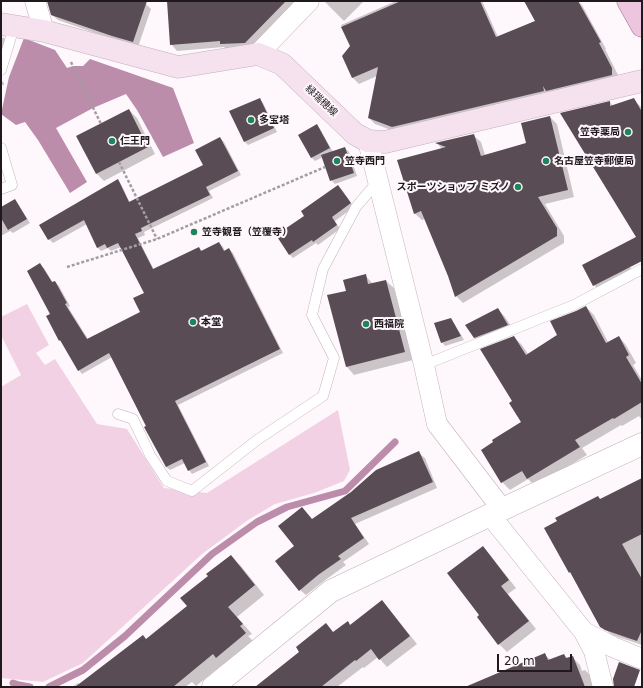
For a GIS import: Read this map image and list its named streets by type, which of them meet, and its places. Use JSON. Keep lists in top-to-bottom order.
{
  "streets": {
    "main road": ["緑瑞穂線"]
  },
  "places": [
    "多宝塔",
    "笠寺薬局",
    "仁王門",
    "笠寺西門",
    "名古屋笠寺郵便局",
    "スポーツショップ ミズノ",
    "笠寺観音（笠覆寺）",
    "本堂",
    "西福院"
  ],
  "scale_bar": "20 m"
}
